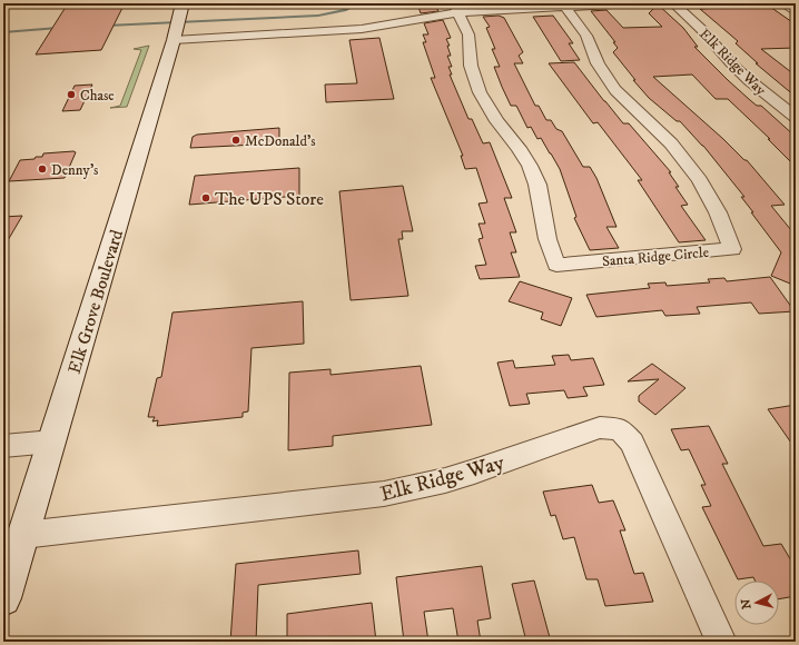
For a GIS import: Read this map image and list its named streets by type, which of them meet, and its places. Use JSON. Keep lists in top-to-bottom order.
{
  "streets": {
    "main road": ["Elk Grove Boulevard"],
    "street": ["Elk Ridge Way", "Santa Ridge Circle"]
  },
  "crossings": [
    ["Elk Ridge Way", "Elk Grove Boulevard"]
  ],
  "places": [
    "Chase",
    "McDonald's",
    "Denny's",
    "The UPS Store"
  ],
  "north": "left"
}
